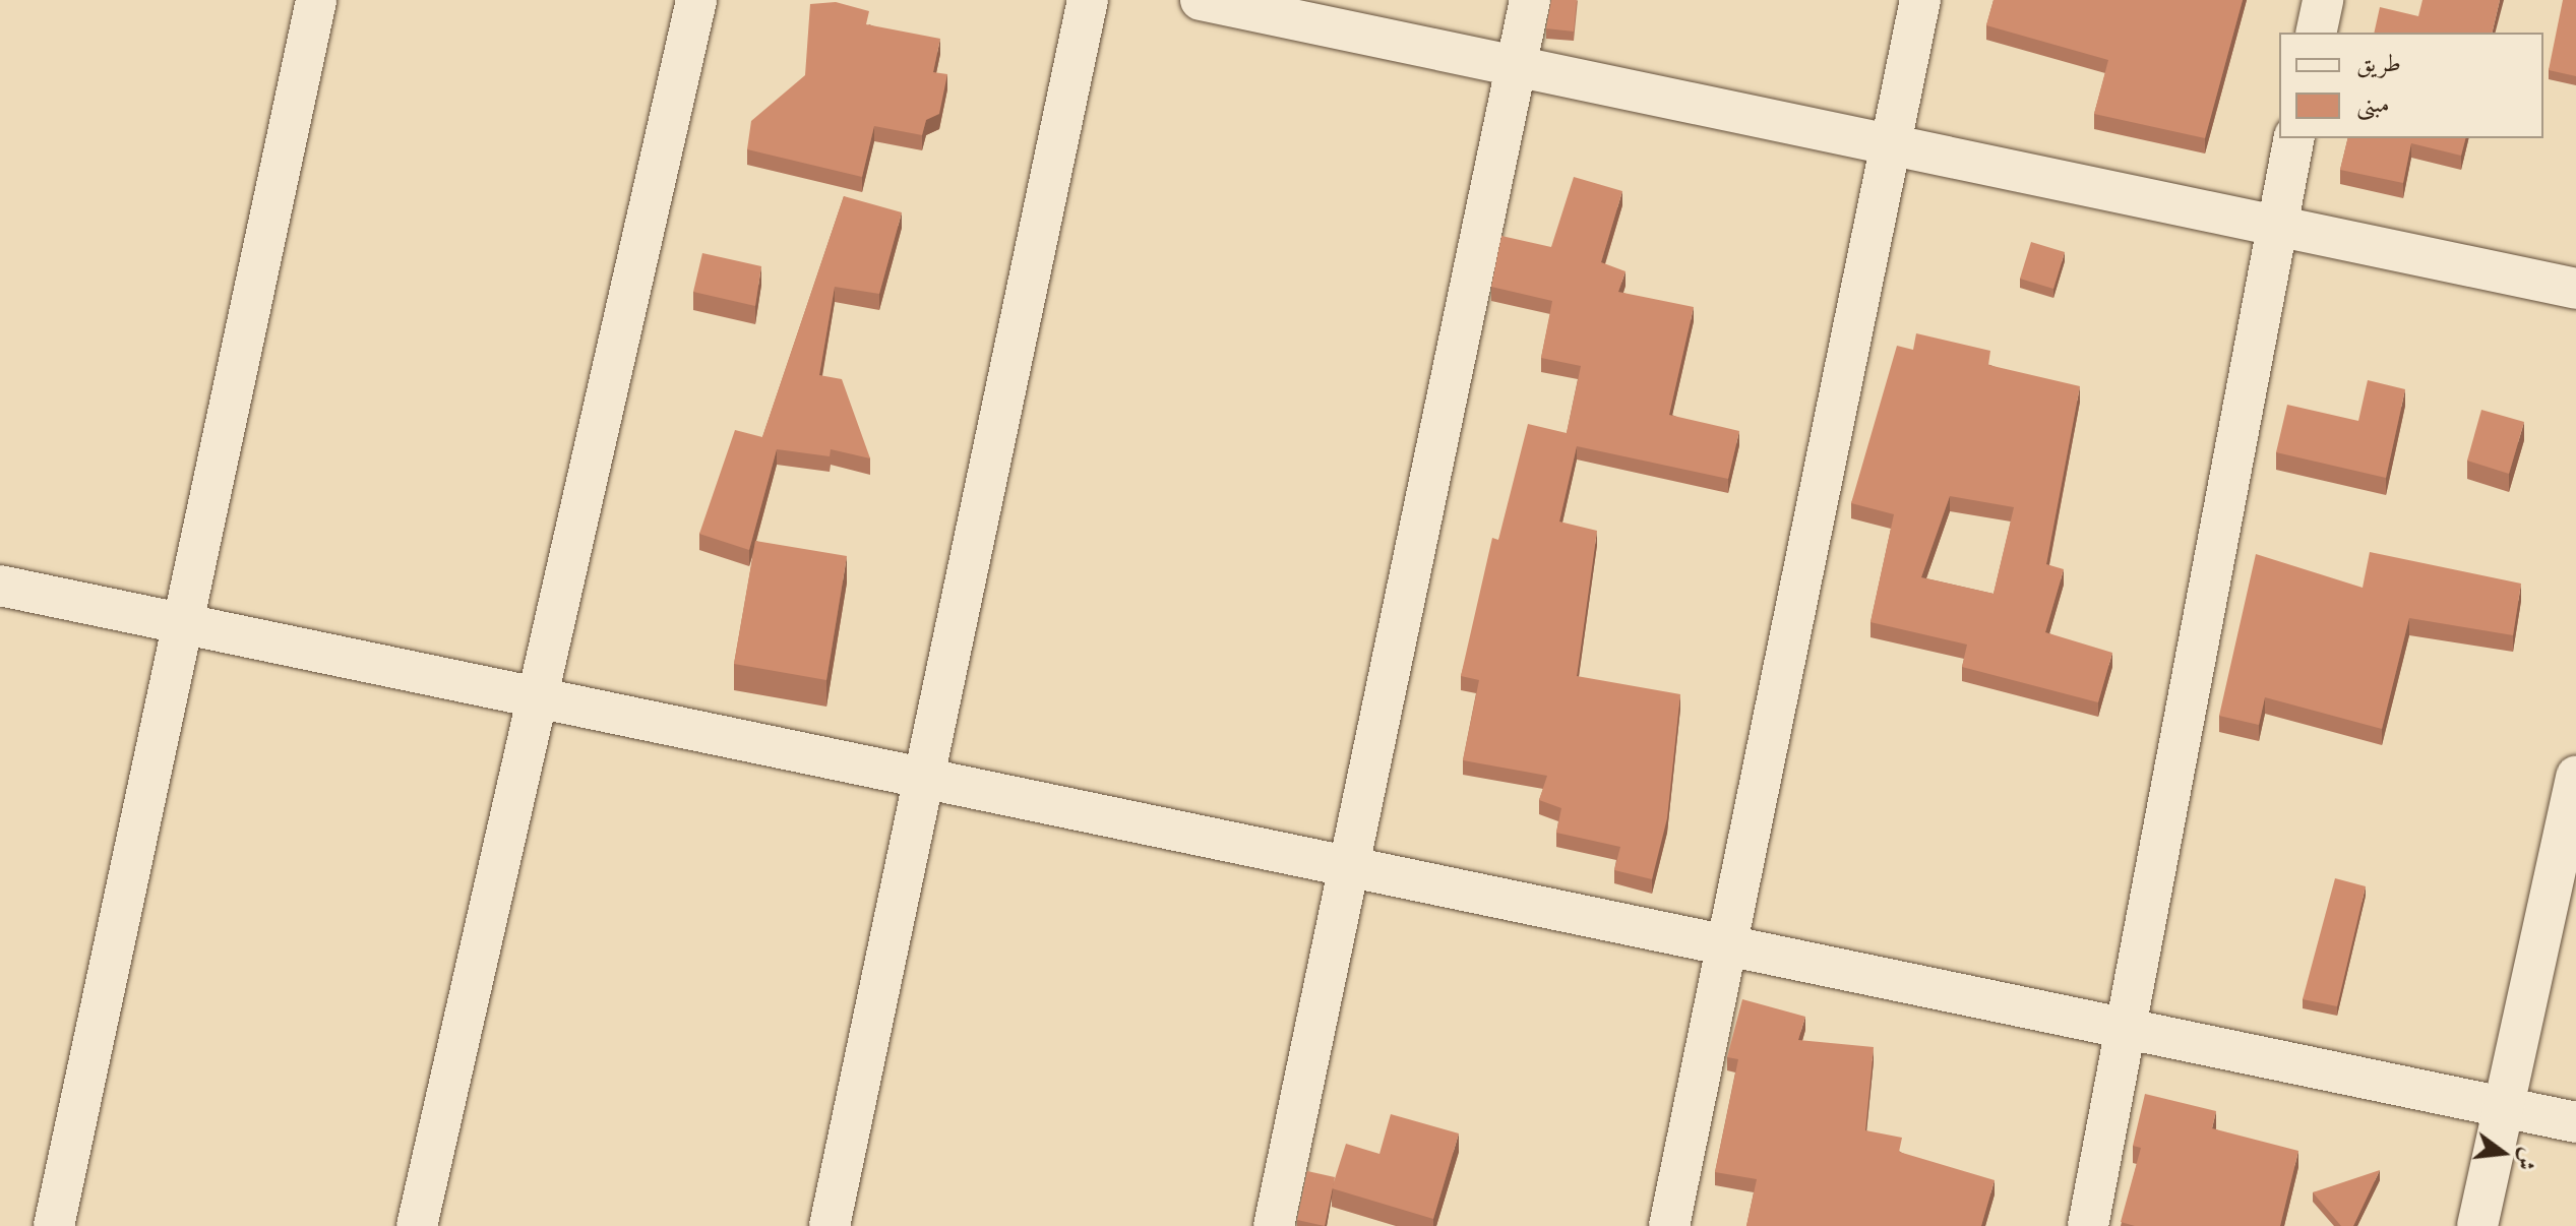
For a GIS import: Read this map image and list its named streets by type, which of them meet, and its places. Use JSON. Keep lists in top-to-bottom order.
{
  "legend": ["طريق", "مبنى"],
  "north": "right"
}
